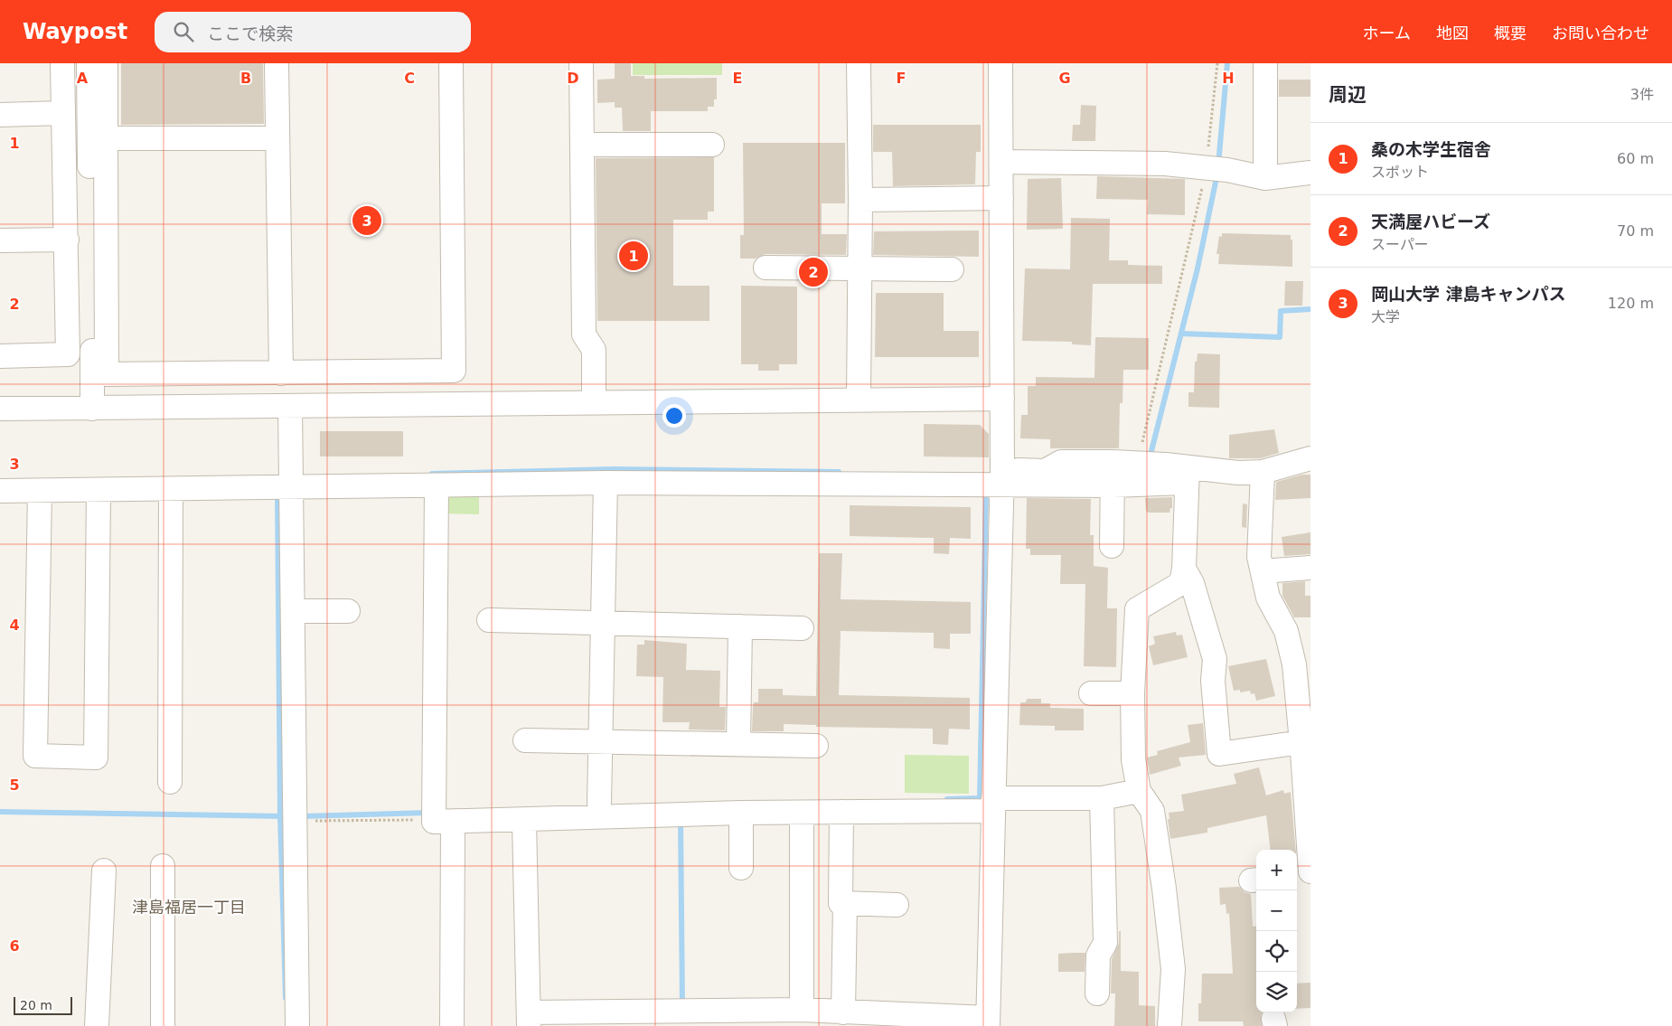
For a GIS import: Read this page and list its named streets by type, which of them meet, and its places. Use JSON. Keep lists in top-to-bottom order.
{
  "districts": ["津島福居一丁目"],
  "scale_bar": "20 m",
  "page": {
    "header": "Waypost",
    "search": "ここで検索",
    "nav": [
      "ホーム",
      "地図",
      "概要",
      "お問い合わせ"
    ],
    "heading": ["周辺", "3件"],
    "list": [
      {
        "mark": "1",
        "name": "桑の木学生宿舎",
        "note": "スポット",
        "value": "60 m"
      },
      {
        "mark": "2",
        "name": "天満屋ハビーズ",
        "note": "スーパー",
        "value": "70 m"
      },
      {
        "mark": "3",
        "name": "岡山大学 津島キャンパス",
        "note": "大学",
        "value": "120 m"
      }
    ],
    "pins": ["3", "1", "2"],
    "map_buttons": ["+", "−"],
    "scale": "20 m"
  },
  "grid": {
    "columns": [
      "A",
      "B",
      "C",
      "D",
      "E",
      "F",
      "G",
      "H"
    ],
    "rows": [
      "1",
      "2",
      "3",
      "4",
      "5",
      "6"
    ]
  }
}
